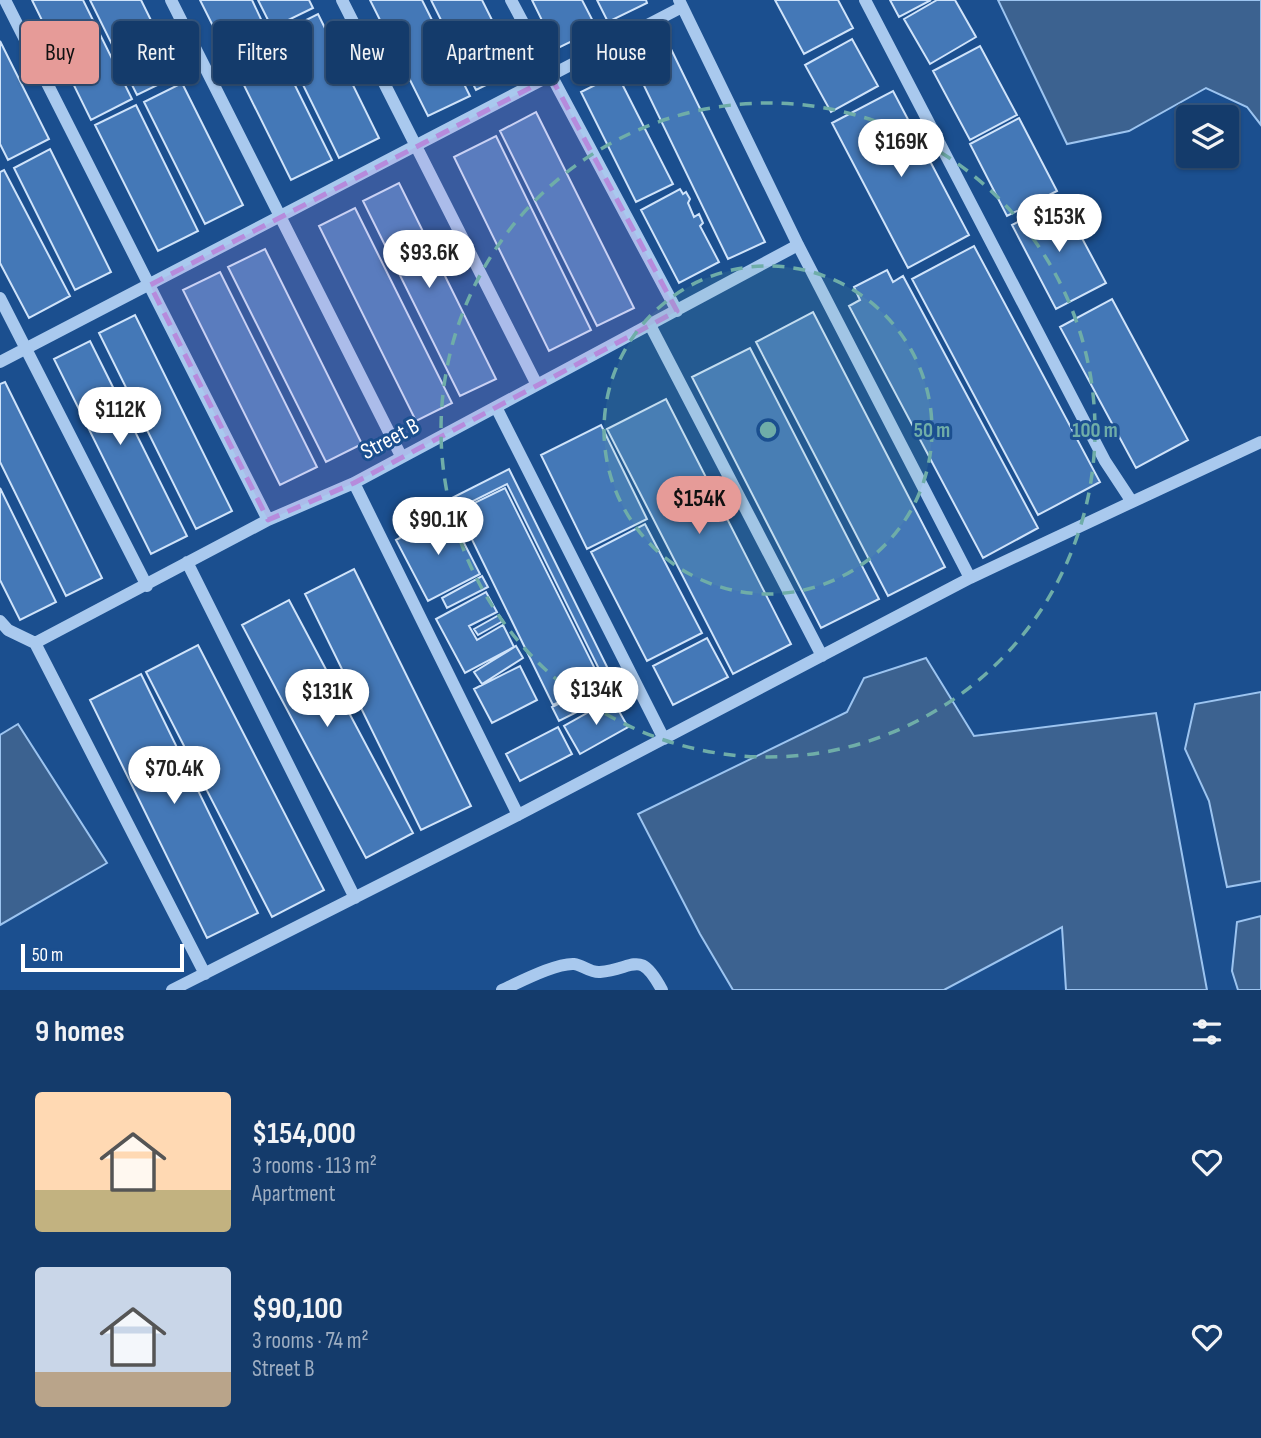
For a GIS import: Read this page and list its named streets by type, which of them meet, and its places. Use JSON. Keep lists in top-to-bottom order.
{
  "streets": {
    "street": ["Street B"]
  },
  "scale_bar": "50 m",
  "page": {
    "chip": [
      "Buy",
      "Rent",
      "Filters",
      "New",
      "Apartment",
      "House"
    ],
    "price": [
      "$169K",
      "$153K",
      "$93.6K",
      "$112K",
      "$154K",
      "$90.1K",
      "$134K",
      "$131K",
      "$70.4K"
    ],
    "scale": "50 m",
    "heading": "9 homes",
    "list": [
      {
        "name": "$154,000",
        "note": "3 rooms · 113 m² · Apartment"
      },
      {
        "name": "$90,100",
        "note": "3 rooms · 74 m² · Street B"
      }
    ]
  },
  "rings": ["50 m", "100 m"]
}
